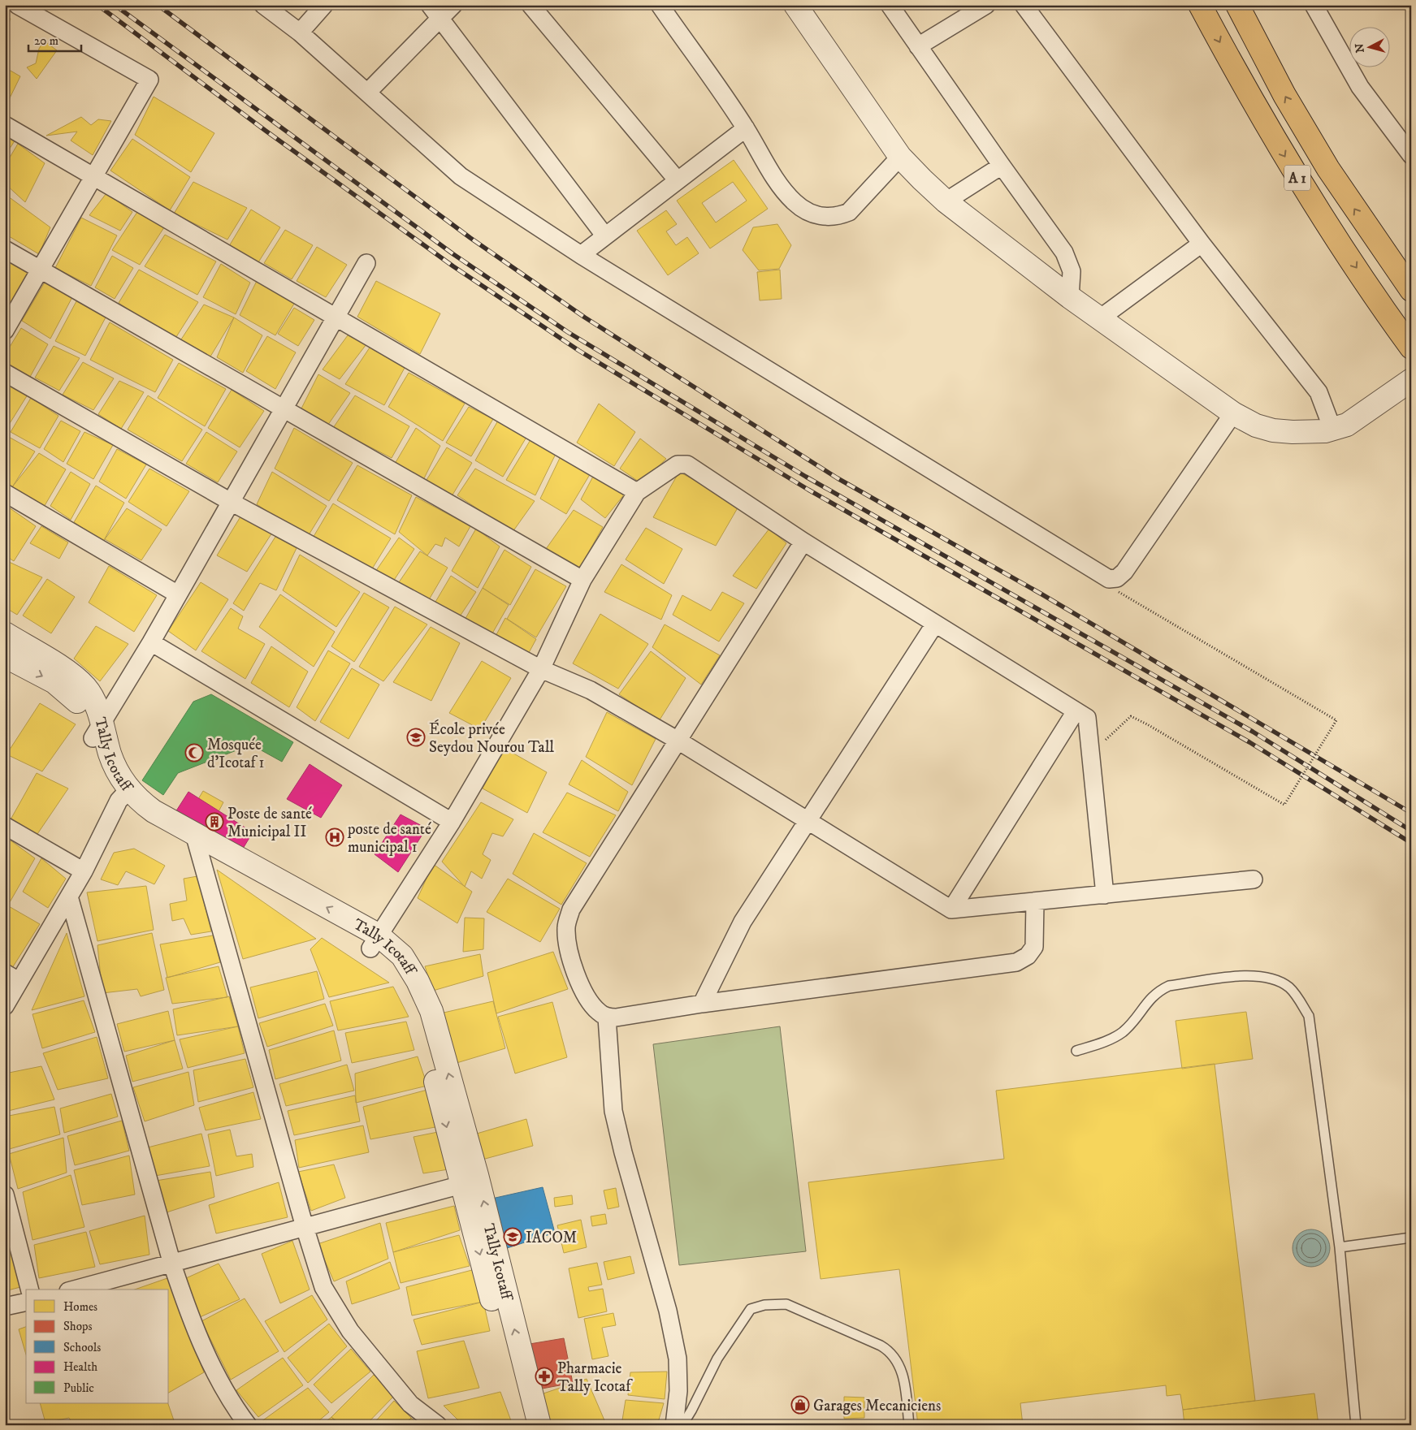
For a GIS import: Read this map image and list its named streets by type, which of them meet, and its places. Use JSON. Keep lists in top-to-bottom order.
{
  "streets": {
    "highway": ["A 1"],
    "street": ["Tally Icotaff"]
  },
  "places": {
    "school or university": ["École privée Seydou Nourou Tall", "IACOM"],
    "mosque": ["Mosquée d'Icotaf 1"],
    "building": ["Poste de santé Municipal II"],
    "hospital": ["poste de santé municipal 1"],
    "pharmacy": ["Pharmacie Tally Icotaf"],
    "shop": ["Garages Mecaniciens"]
  },
  "legend": [
    "Homes",
    "Shops",
    "Schools",
    "Health",
    "Public"
  ],
  "scale_bar": "20 m",
  "north": "left"
}
